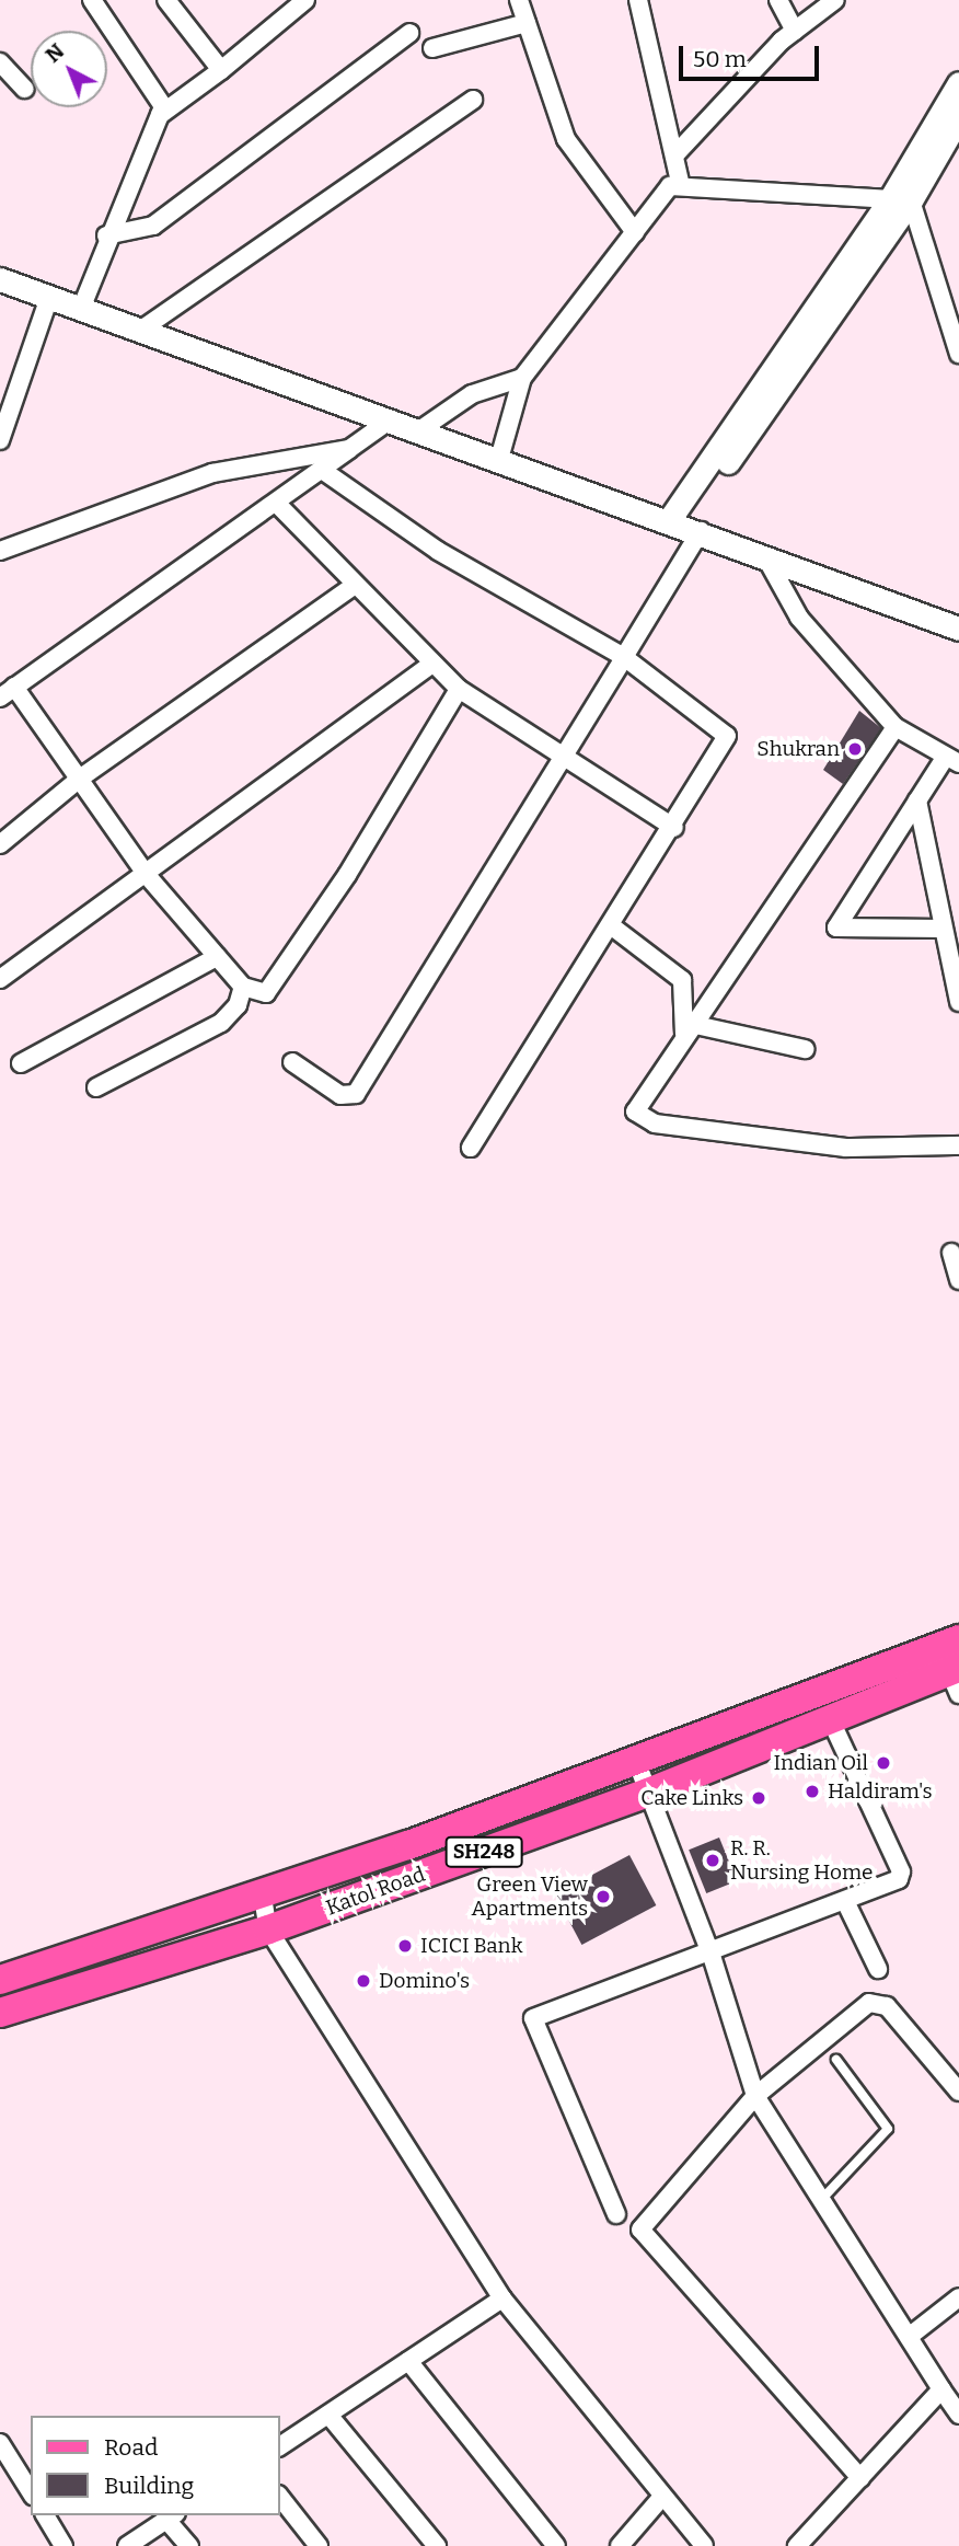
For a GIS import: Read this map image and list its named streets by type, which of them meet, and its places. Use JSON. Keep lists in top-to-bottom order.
{
  "streets": {
    "main road": ["SH248", "Katol Road"]
  },
  "places": [
    "Shukran",
    "Indian Oil",
    "Haldiram's",
    "Cake Links",
    "R. R. Nursing Home",
    "Green View Apartments",
    "ICICI Bank",
    "Domino's"
  ],
  "legend": ["Road", "Building"],
  "scale_bar": "50 m",
  "north": "top left"
}
